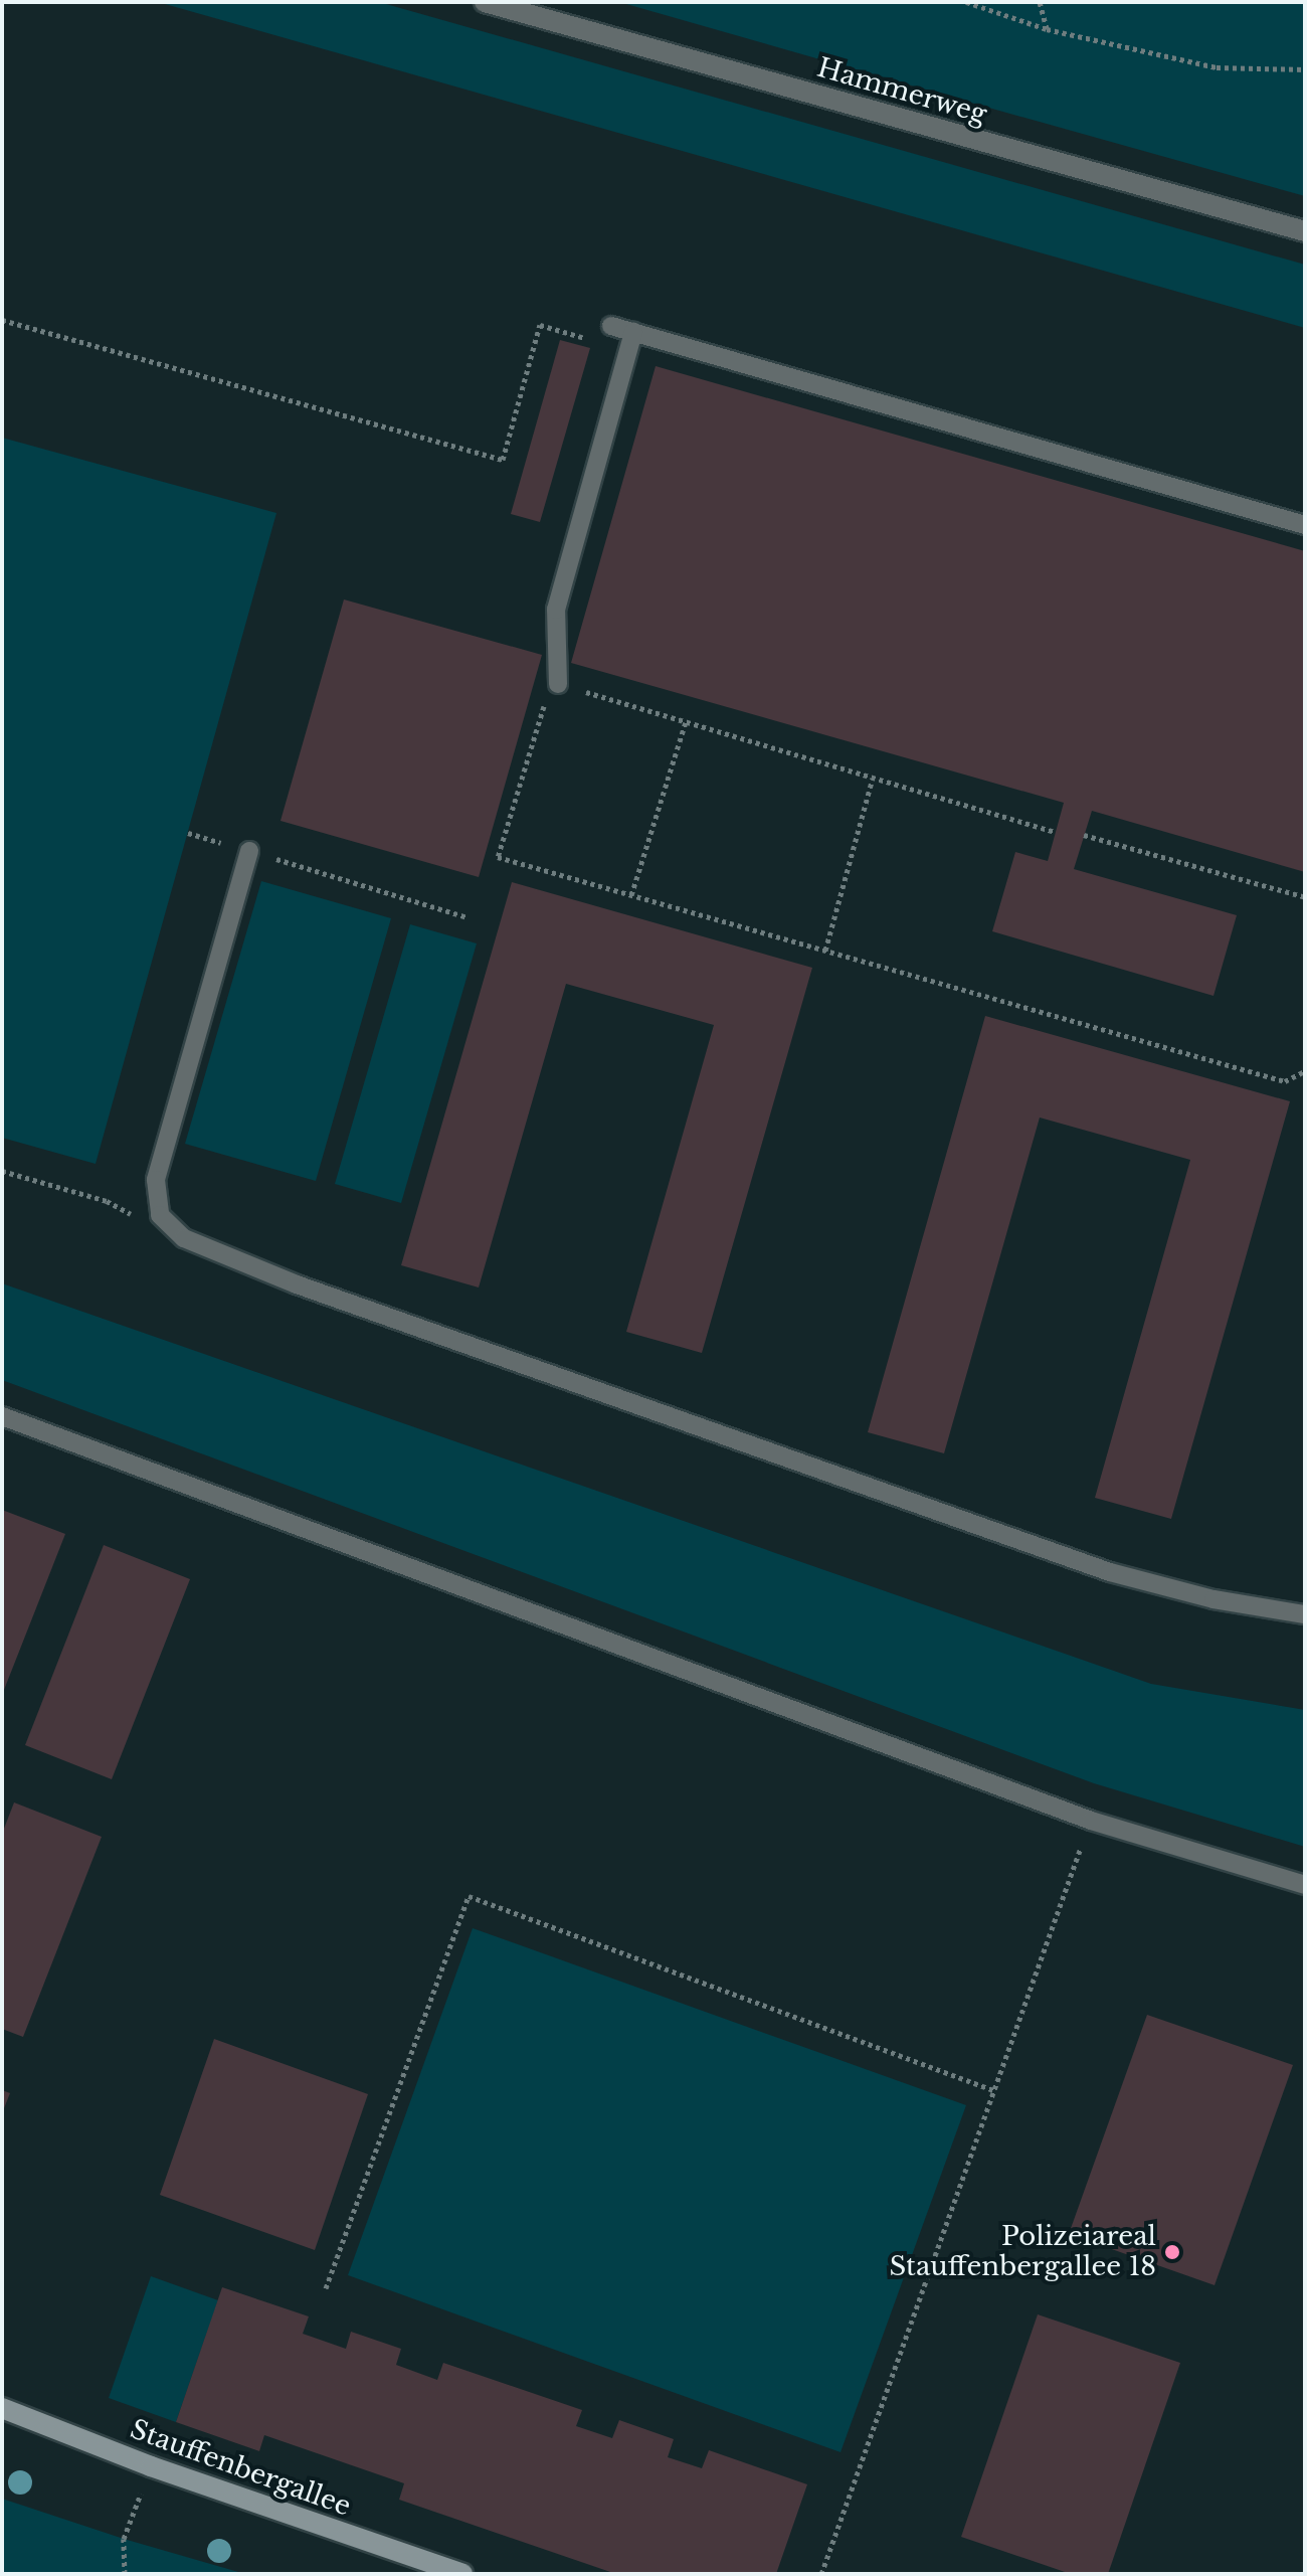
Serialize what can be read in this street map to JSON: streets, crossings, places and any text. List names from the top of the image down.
{
  "streets": {
    "main road": ["Stauffenbergallee"],
    "street": ["Hammerweg"]
  },
  "places": ["Polizeiareal Stauffenbergallee 18"]
}
